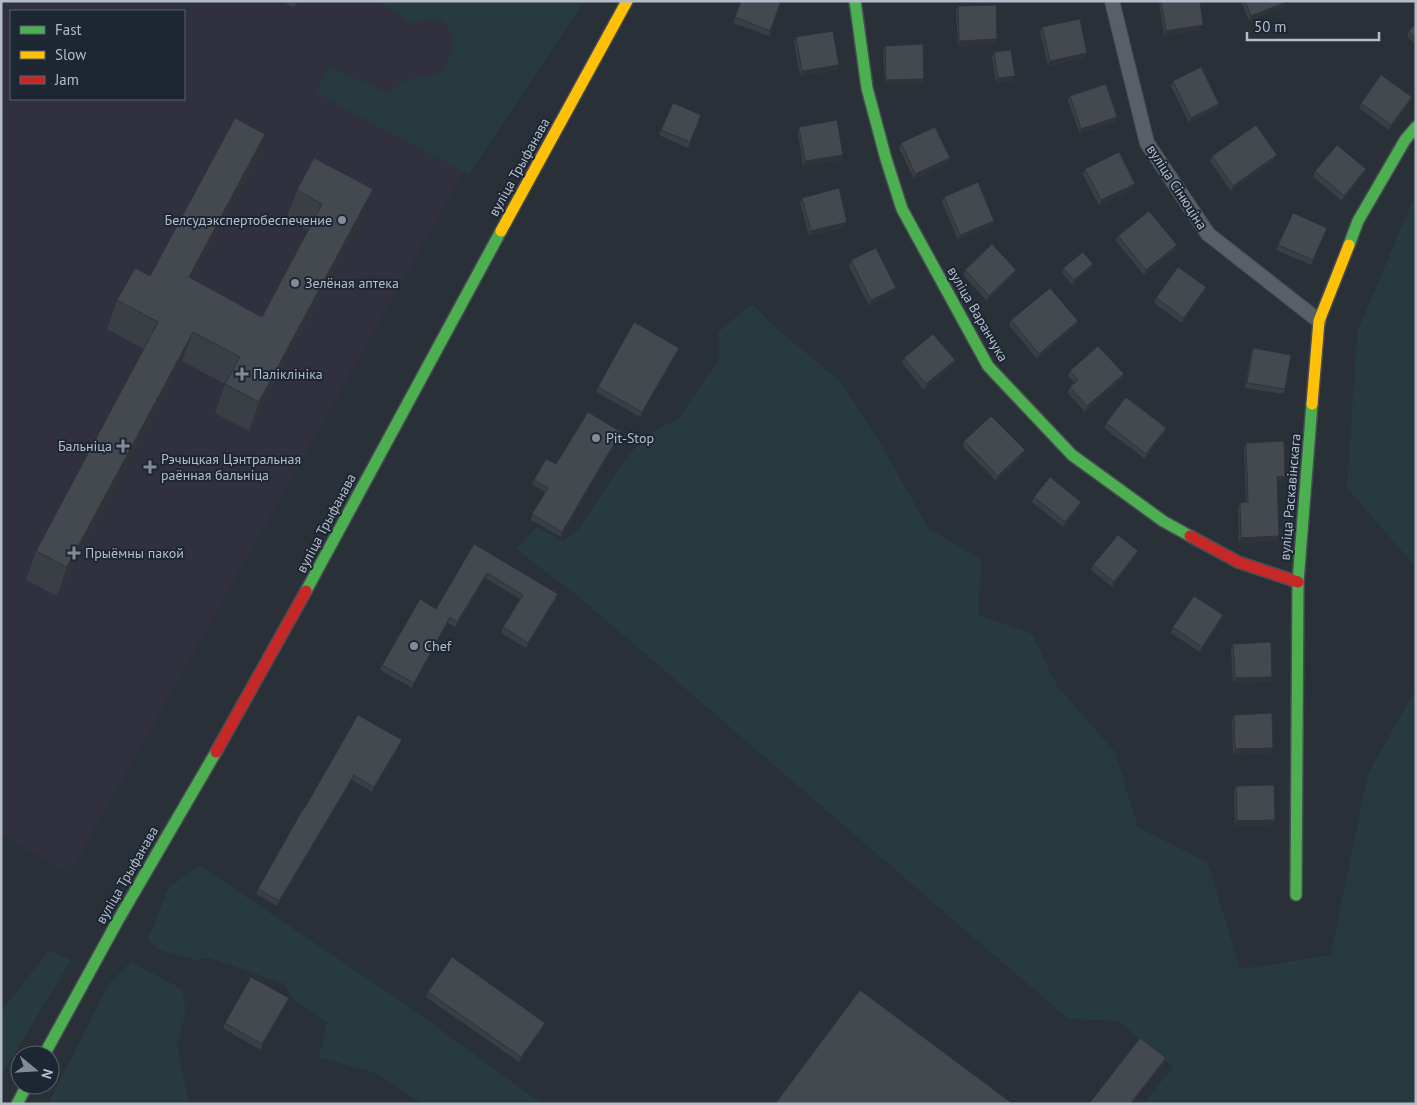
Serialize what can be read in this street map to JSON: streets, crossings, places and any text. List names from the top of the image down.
{
  "streets": {
    "street": [
      "вуліца Трыфанава",
      "вуліца Сінюціна",
      "вуліца Варанчука",
      "вуліца Раскавінскага"
    ]
  },
  "crossings": [
    ["вуліца Сінюціна", "вуліца Раскавінскага"],
    ["вуліца Варанчука", "вуліца Раскавінскага"]
  ],
  "places": {
    "other": [
      "Белсудэкспертобеспечение",
      "Зелёная аптека",
      "Pit-Stop",
      "Chef"
    ],
    "health": [
      "Паліклініка",
      "Бальніца",
      "Рэчыцкая Цэнтральная раённая бальніца",
      "Прыёмны пакой"
    ]
  },
  "legend": ["Fast", "Slow", "Jam"],
  "scale_bar": "50 m",
  "north": "right"
}
